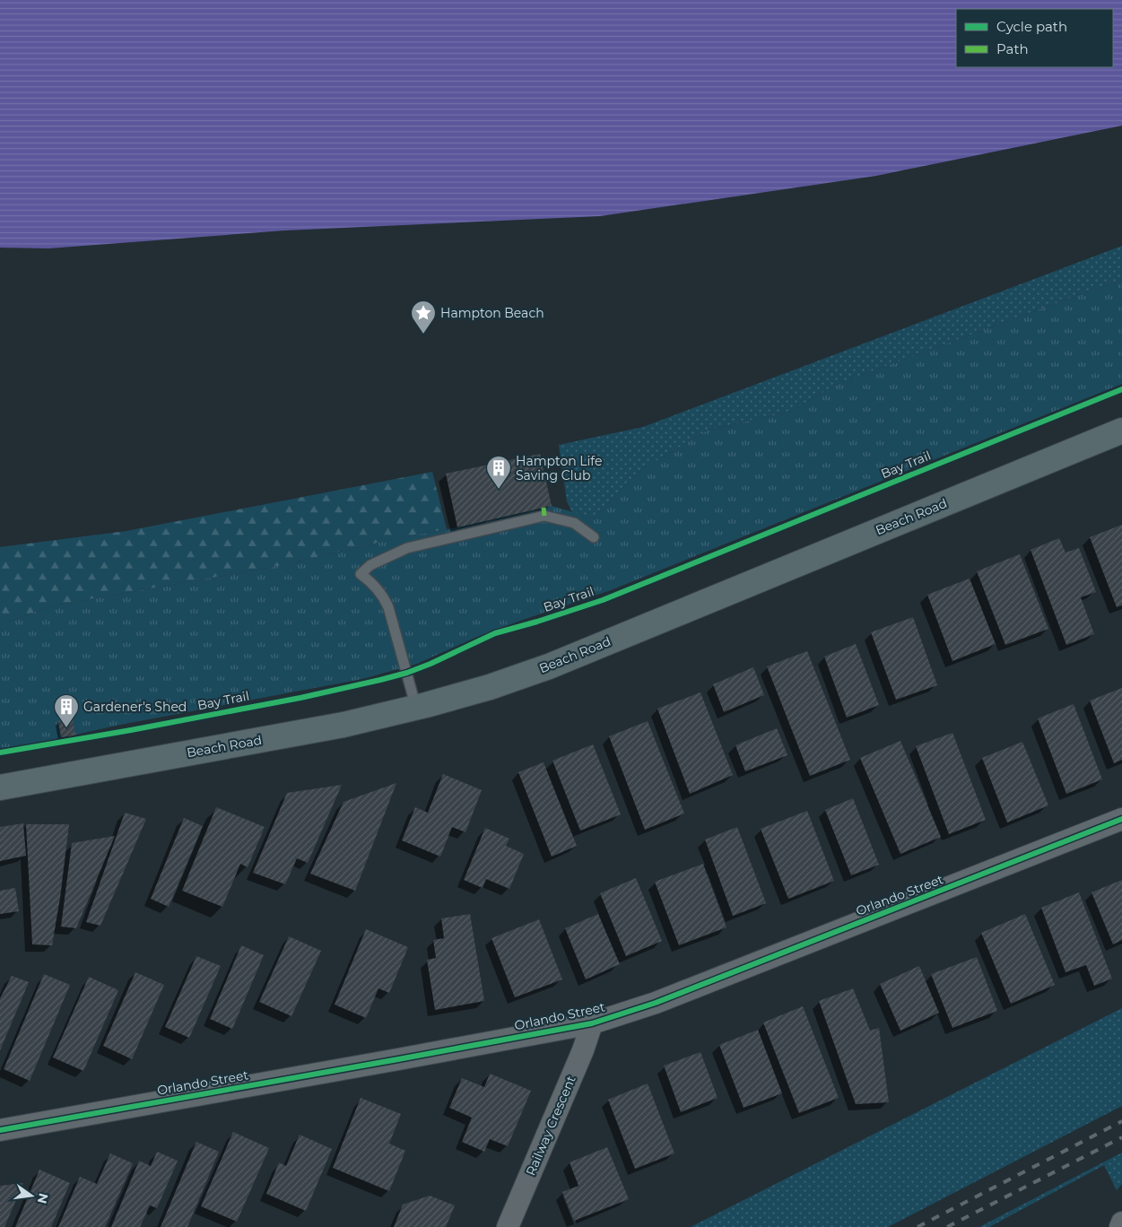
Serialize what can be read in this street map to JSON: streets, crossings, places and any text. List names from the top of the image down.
{
  "streets": {
    "main road": ["Beach Road"],
    "street": ["Orlando Street", "Railway Crescent"],
    "cycle path": ["Bay Trail"]
  },
  "crossings": [
    ["Orlando Street", "Railway Crescent"]
  ],
  "places": {
    "place": ["Hampton Beach"],
    "building": ["Hampton Life Saving Club", "Gardener's Shed"]
  },
  "legend": ["Cycle path", "Path"],
  "north": "right"
}
